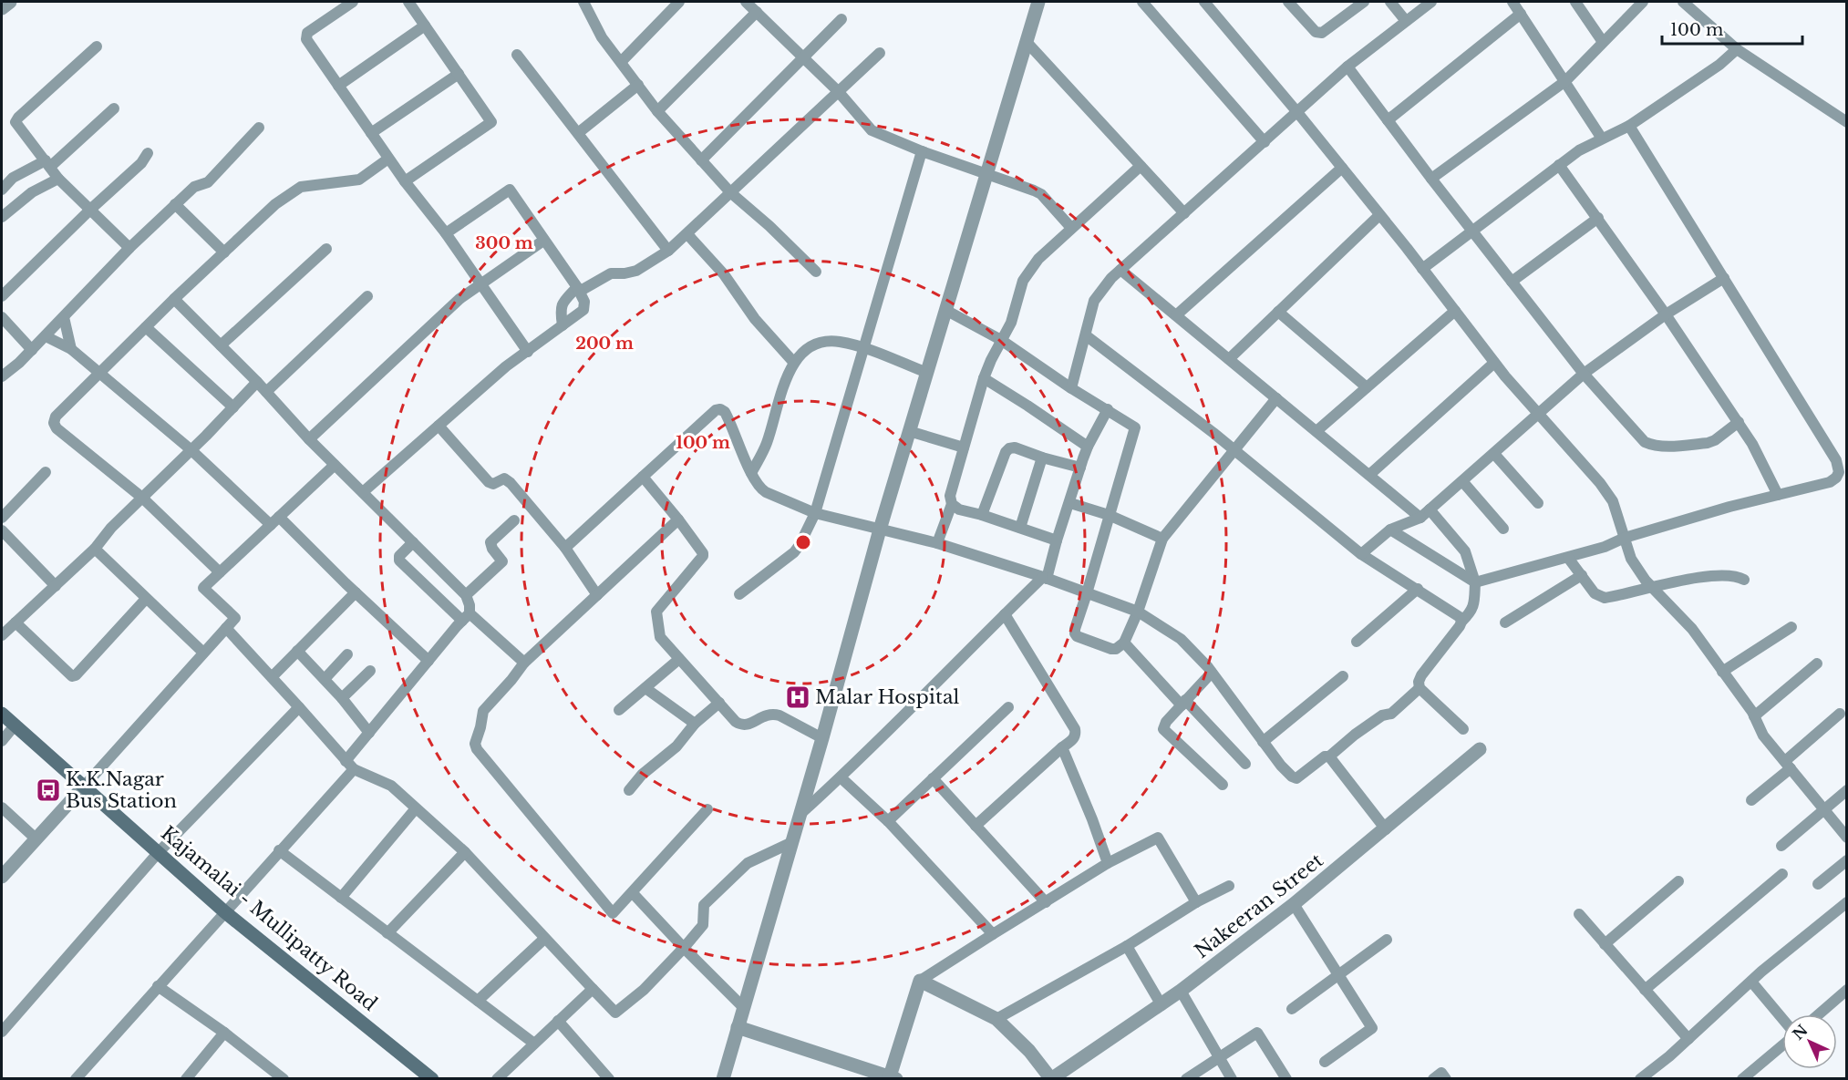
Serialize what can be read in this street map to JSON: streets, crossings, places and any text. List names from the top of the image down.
{
  "streets": {
    "main road": ["Kajamalai - Mullipatty Road"],
    "street": ["Nakeeran Street"]
  },
  "places": {
    "hospital": ["Malar Hospital"],
    "bus stop": ["K.K.Nagar Bus Station"]
  },
  "scale_bar": "100 m",
  "north": "top left",
  "rings": ["300 m", "200 m", "100 m"]
}
